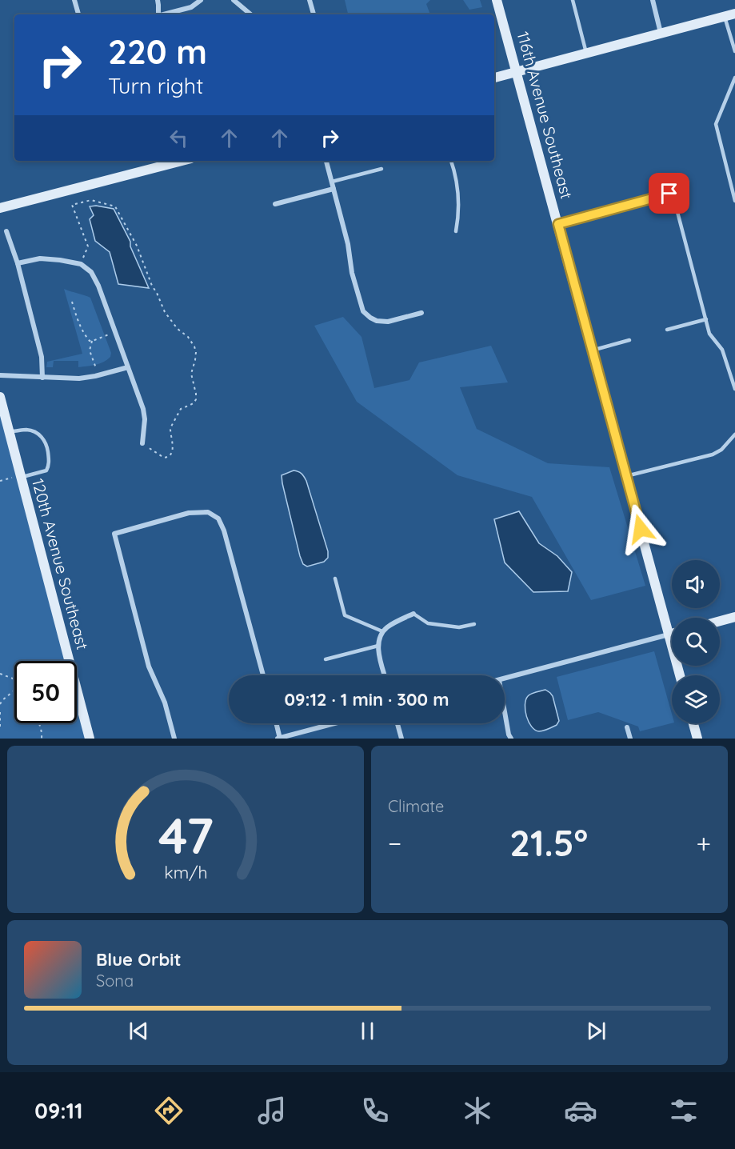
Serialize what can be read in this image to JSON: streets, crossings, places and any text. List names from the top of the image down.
{
  "streets": {
    "street": ["116th Avenue Southeast", "120th Avenue Southeast"]
  },
  "page": {
    "turn": ["220 m", "Turn right"],
    "limit": "50",
    "trip": "09:12 · 1 min · 300 m",
    "tile": "Climate",
    "heat": ["−", "21.5°", "+"],
    "song": ["Blue Orbit", "Sona"],
    "tabs": "09:11",
    "gauge": ["47", "km/h"]
  }
}
